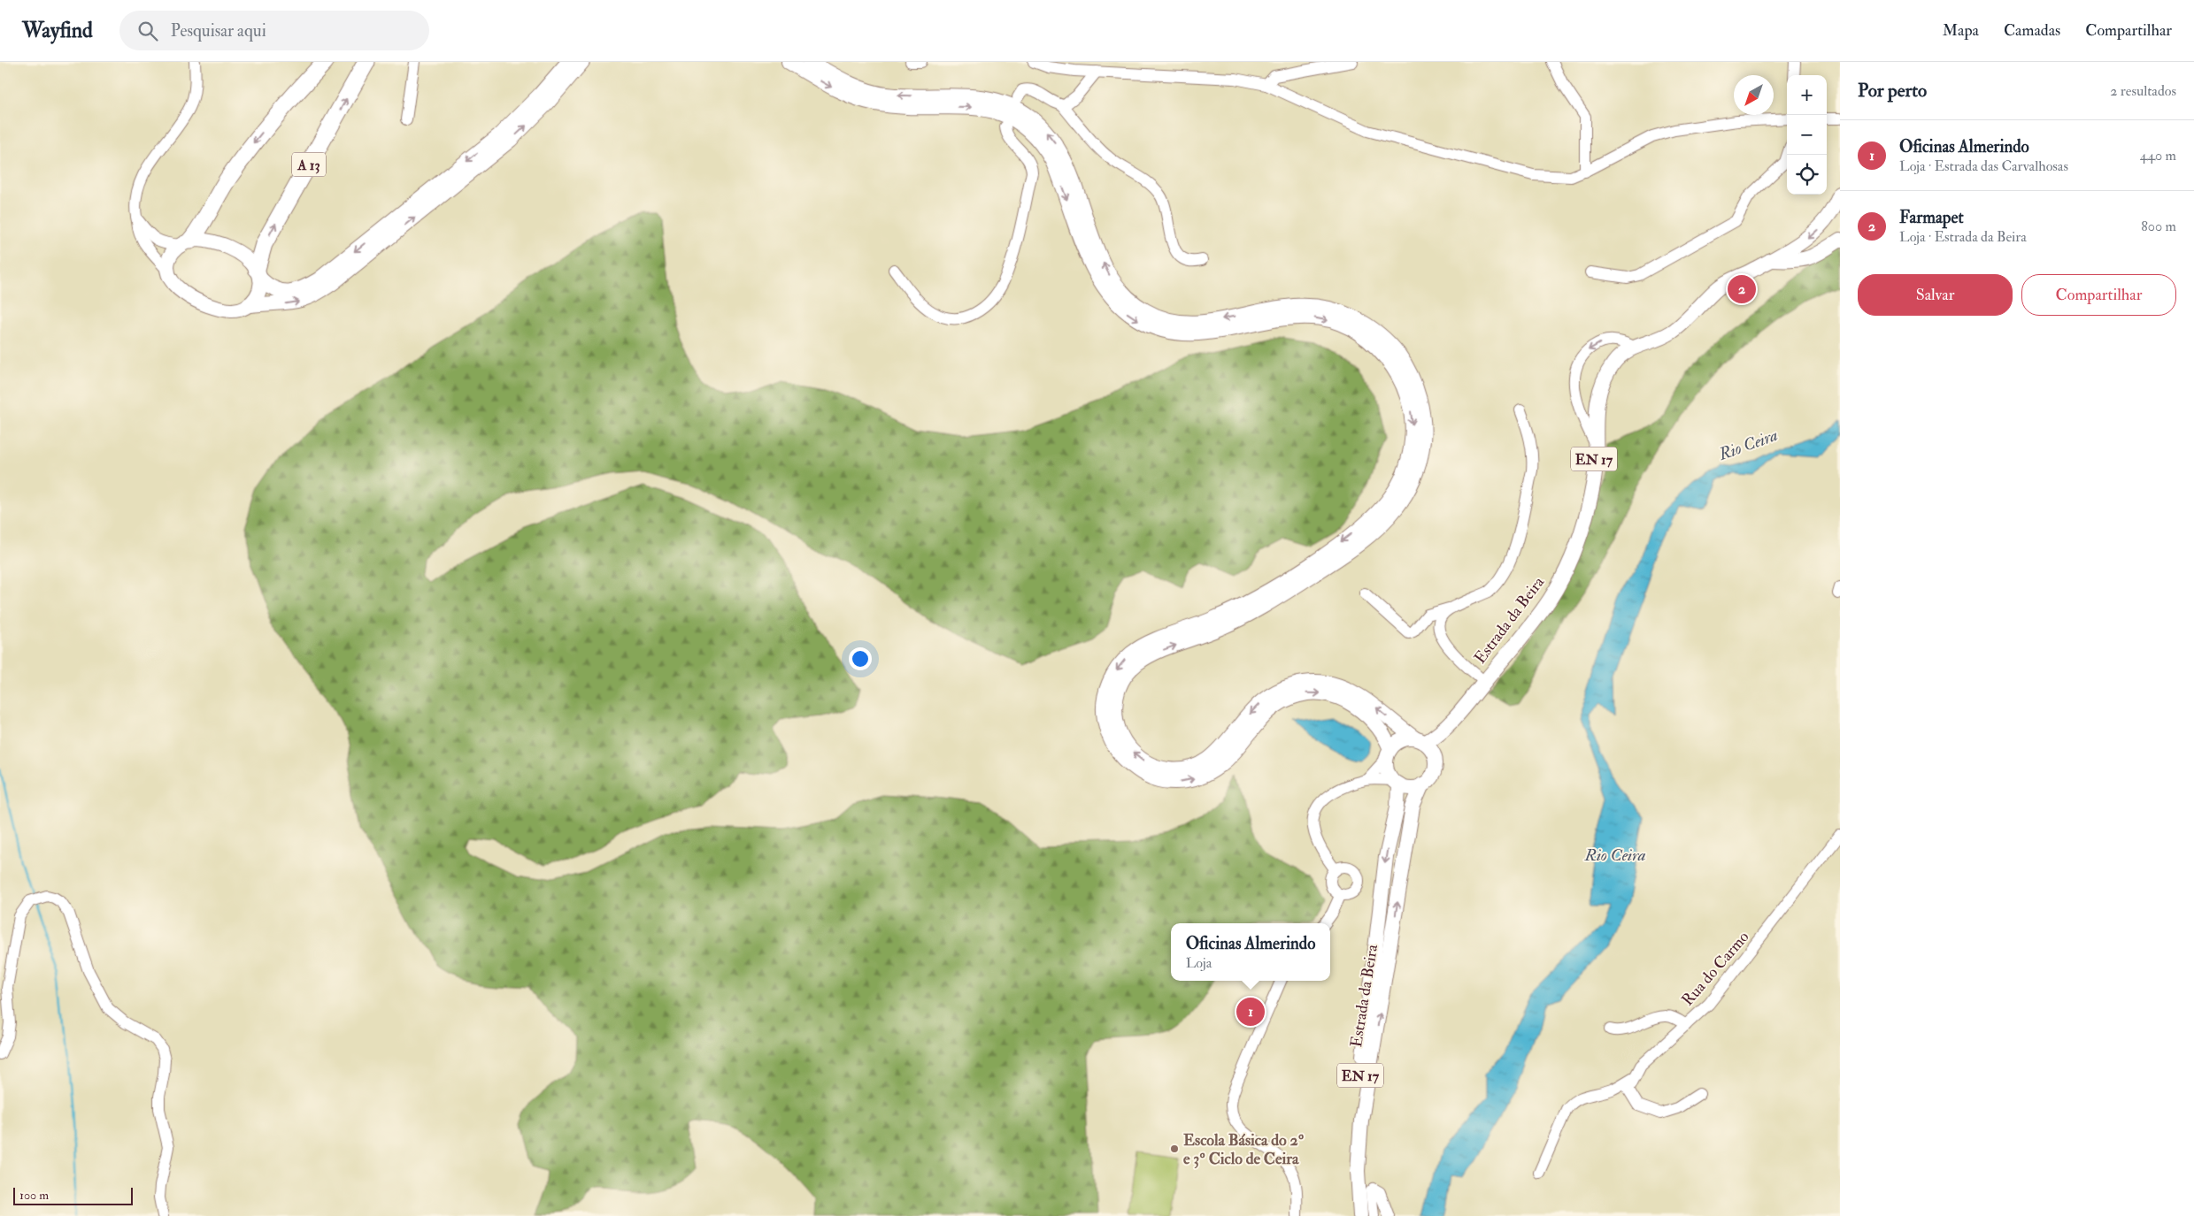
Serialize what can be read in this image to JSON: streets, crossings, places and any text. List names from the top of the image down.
{
  "streets": {
    "highway": ["A 13"],
    "main road": ["EN 17", "Estrada da Beira"],
    "street": ["Rua do Carmo"]
  },
  "water": ["Rio Ceira"],
  "places": ["Escola Básica do 2º e 3º Ciclo de Ceira"],
  "scale_bar": "100 m",
  "north": "bottom left",
  "page": {
    "header": "Wayfind",
    "search": "Pesquisar aqui",
    "nav": ["Mapa", "Camadas", "Compartilhar"],
    "heading": ["Por perto", "2 resultados"],
    "map_buttons": ["+", "−"],
    "list": [
      {
        "mark": "1",
        "name": "Oficinas Almerindo",
        "note": "Loja · Estrada das Carvalhosas",
        "value": "440 m"
      },
      {
        "mark": "2",
        "name": "Farmapet",
        "note": "Loja · Estrada da Beira",
        "value": "800 m"
      }
    ],
    "buttons": ["Salvar", "Compartilhar"],
    "pins": ["2", "1"],
    "popup": ["Oficinas Almerindo", "Loja"],
    "scale": "100 m"
  }
}
